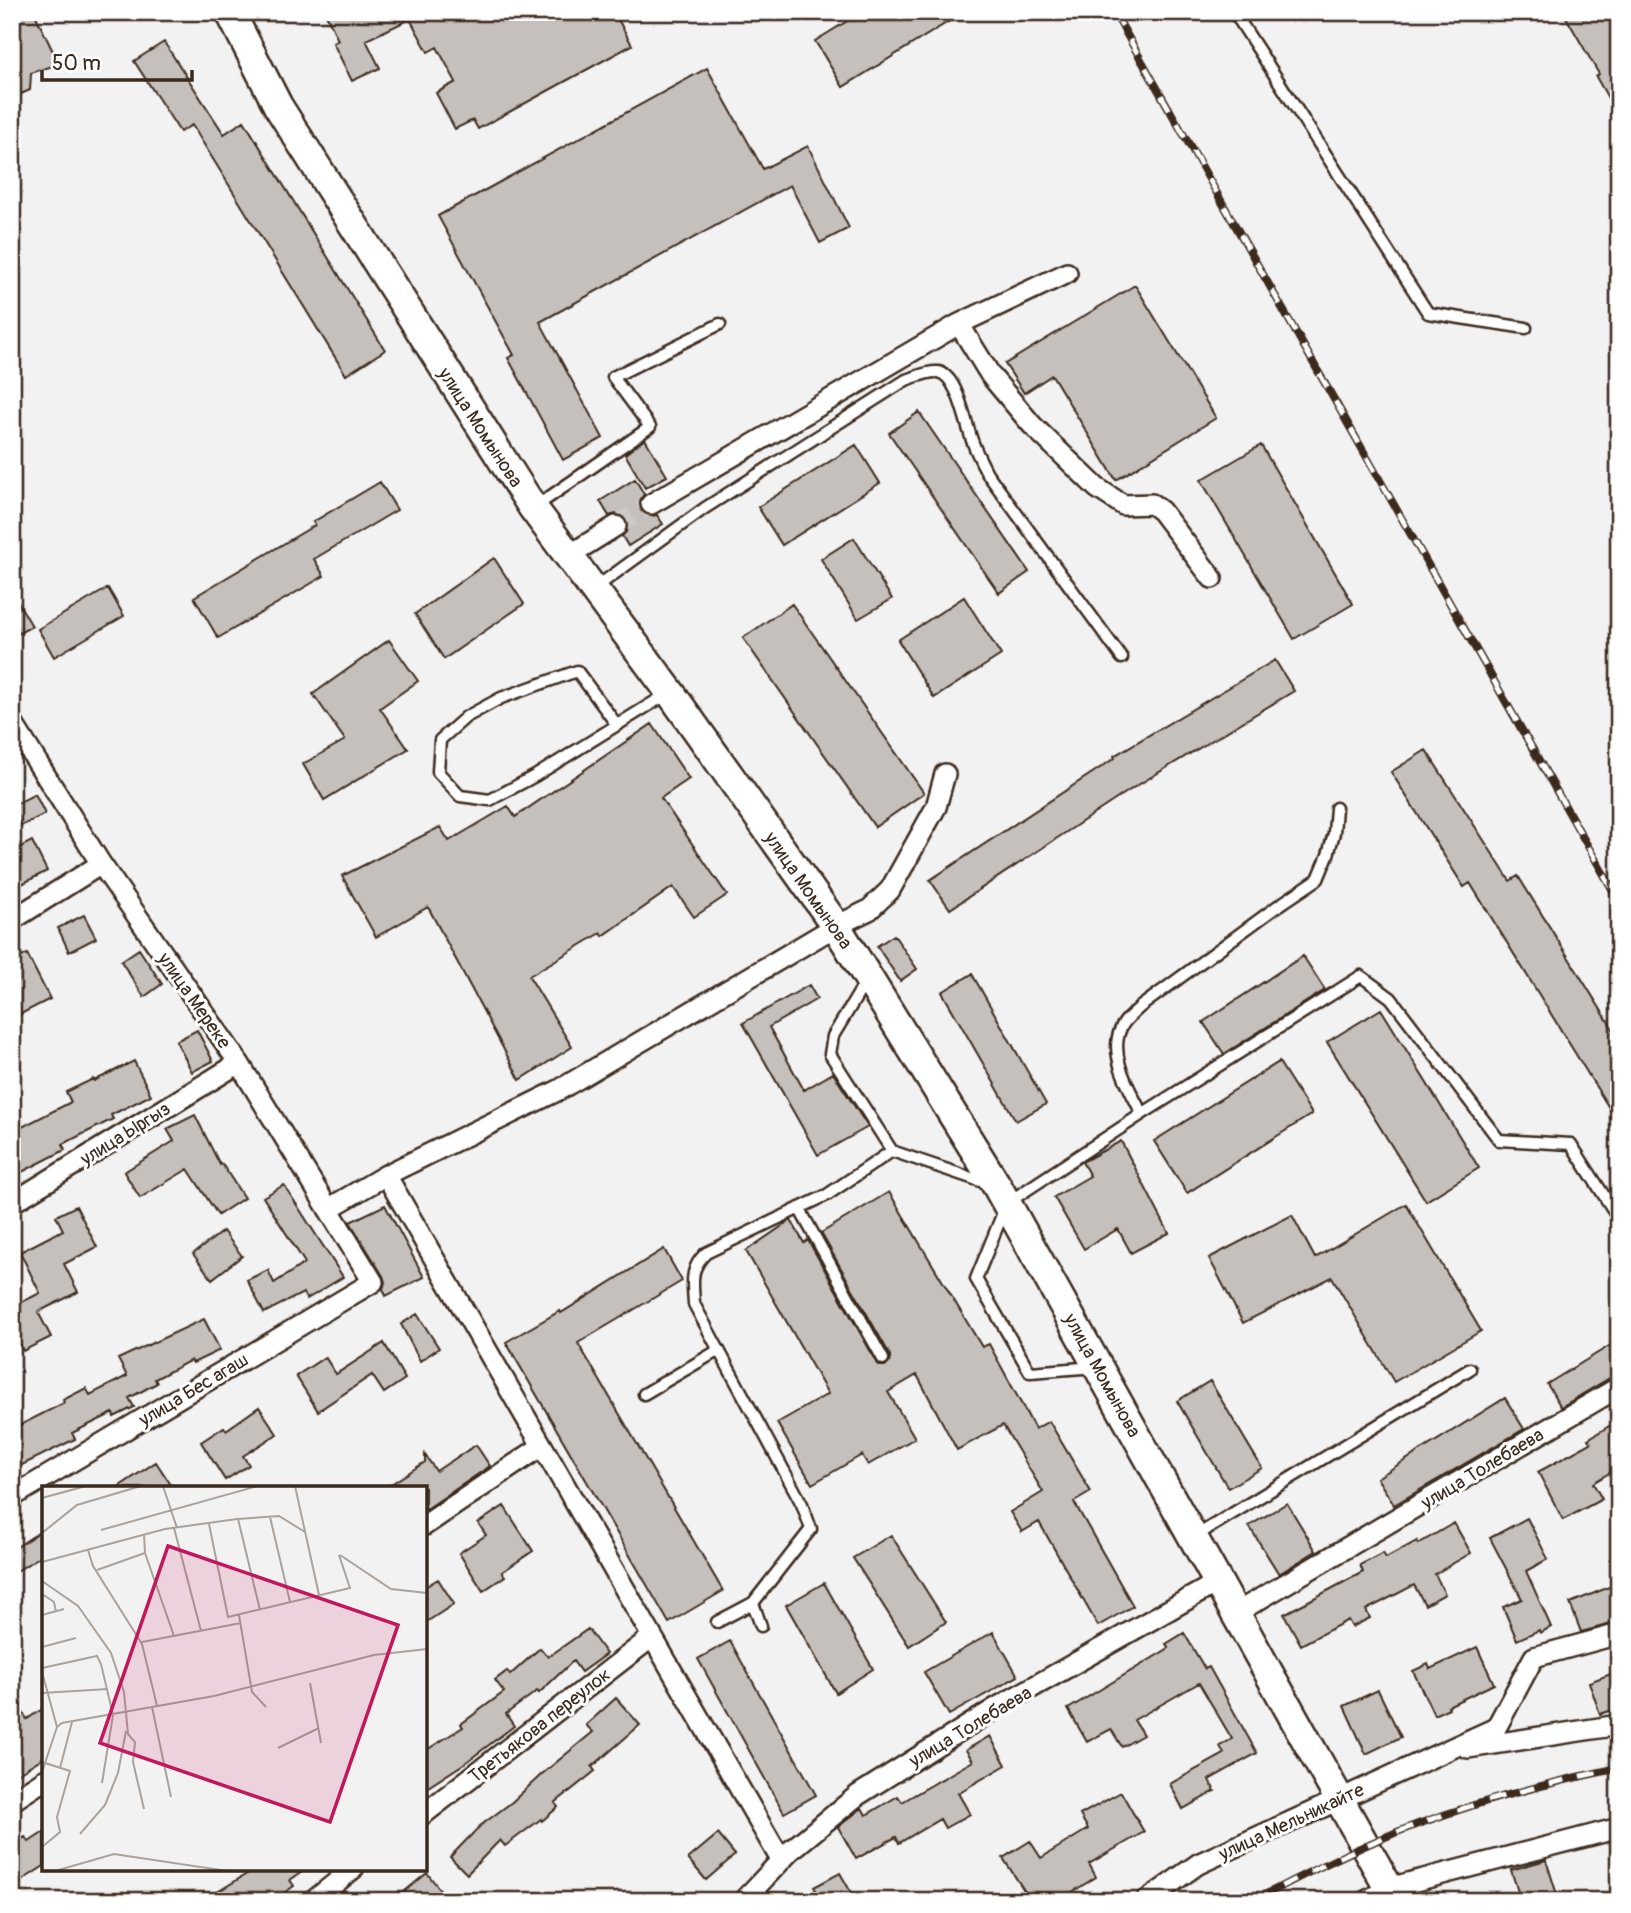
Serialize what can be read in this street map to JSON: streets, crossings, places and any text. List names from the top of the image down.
{
  "streets": {
    "main road": ["улица Момынова"],
    "street": [
      "улица Мереке",
      "улица Ыргыз",
      "улица Бес агаш",
      "улица Толебаева",
      "Третьякова переулок",
      "улица Мельникайте"
    ]
  },
  "crossings": [
    ["улица Момынова", "улица Толебаева"],
    ["улица Момынова", "улица Мельникайте"],
    ["улица Мереке", "улица Ыргыз"],
    ["улица Мереке", "улица Бес агаш"]
  ],
  "scale_bar": "50 m"
}
